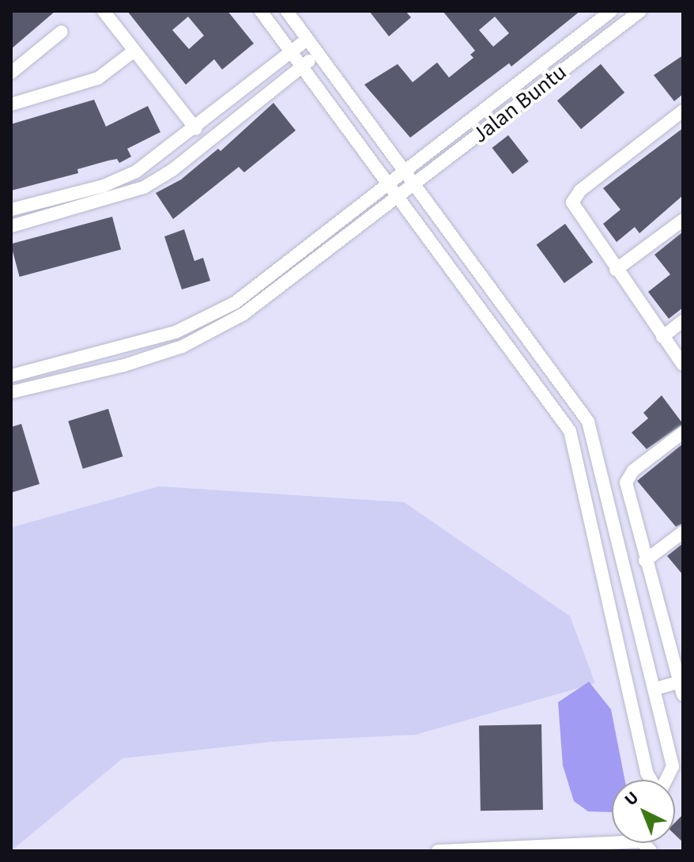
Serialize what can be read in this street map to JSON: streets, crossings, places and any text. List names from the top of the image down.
{
  "streets": {
    "street": ["Jalan Buntu"]
  },
  "north": "top left"
}
